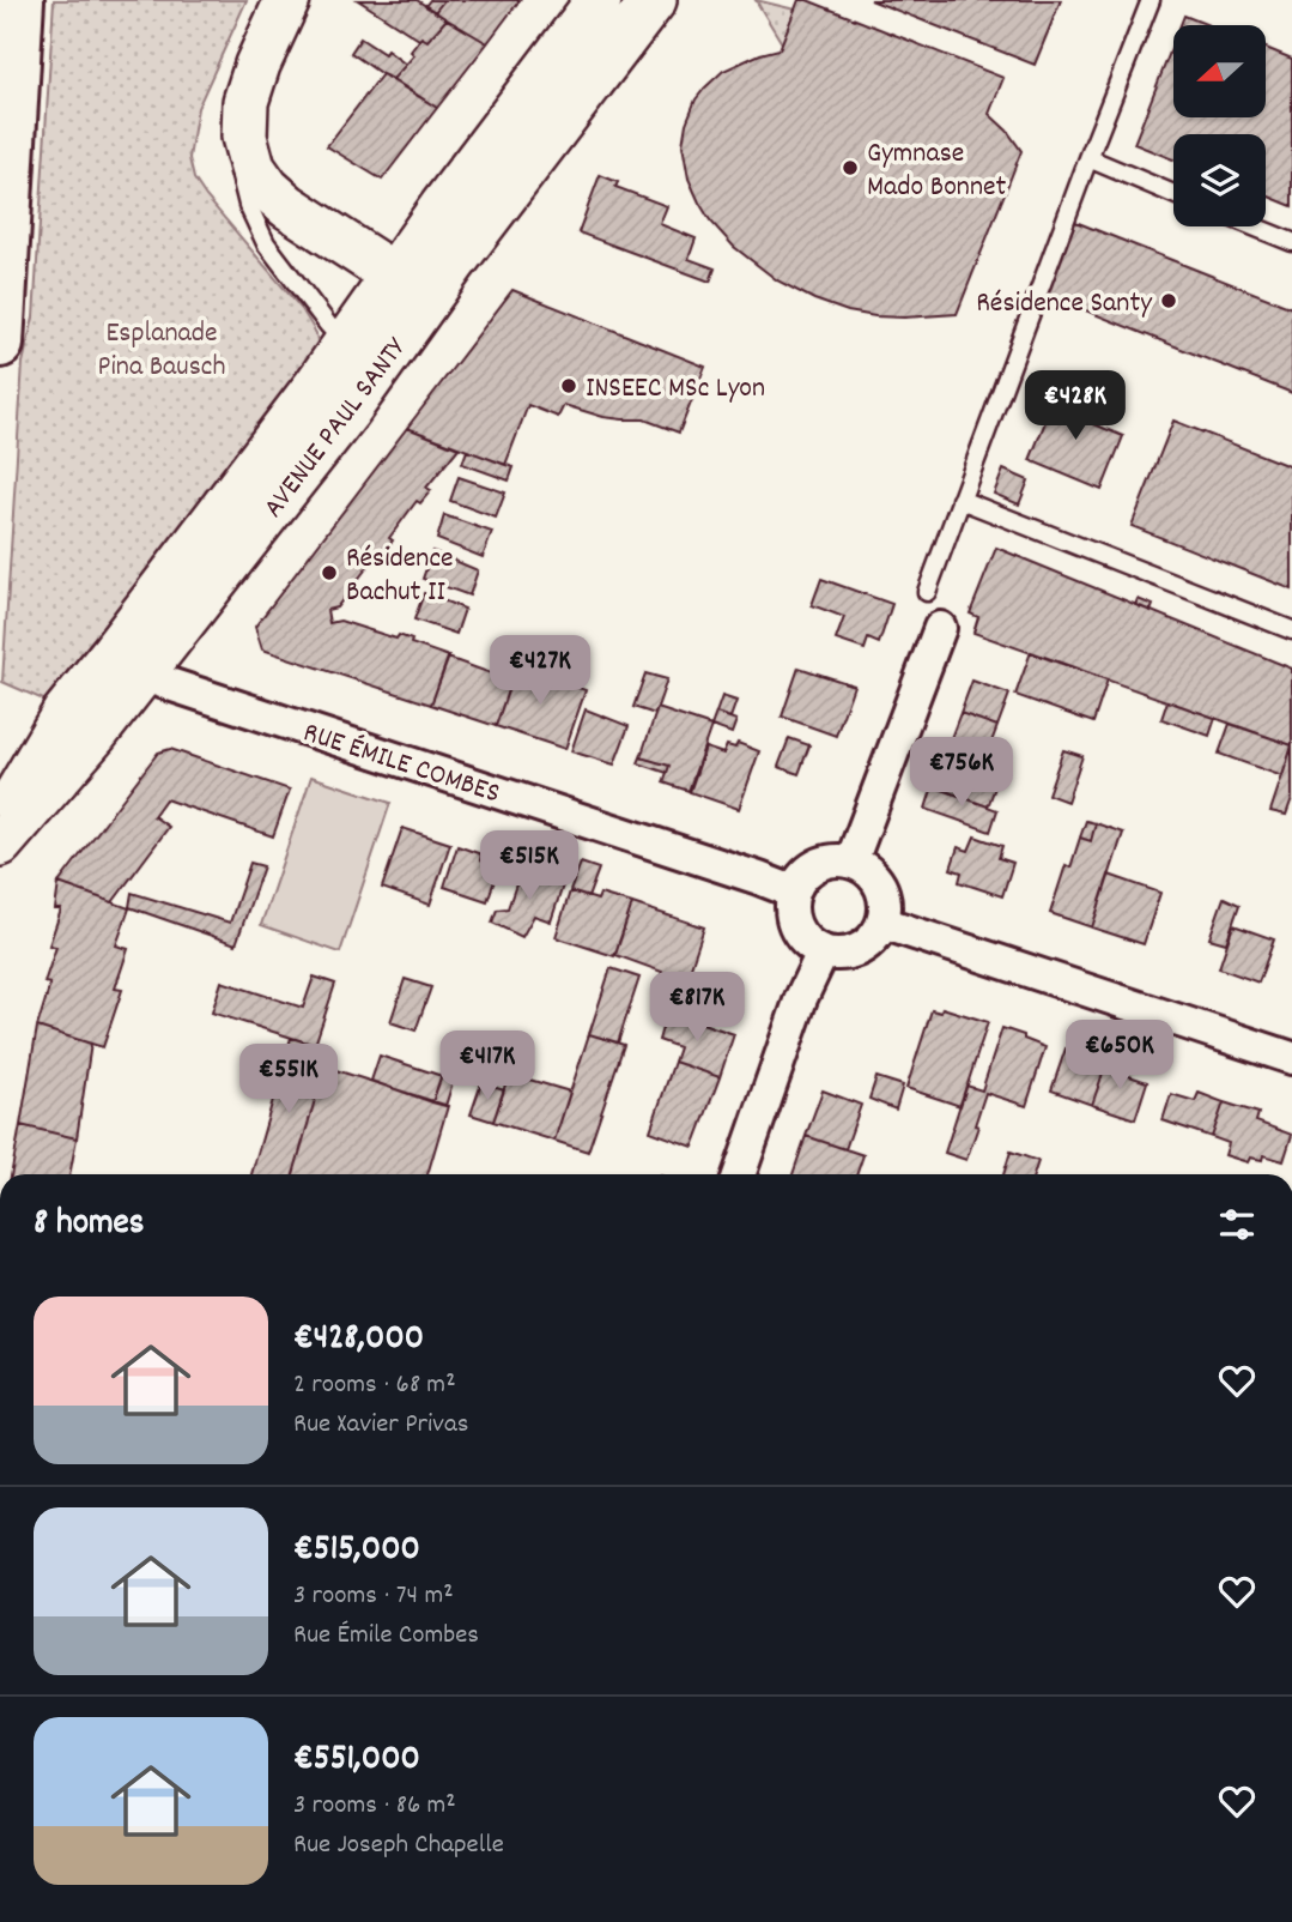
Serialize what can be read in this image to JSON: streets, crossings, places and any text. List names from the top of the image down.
{
  "streets": {
    "main road": ["AVENUE PAUL SANTY"],
    "street": ["RUE ÉMILE COMBES"]
  },
  "crossings": [
    ["AVENUE PAUL SANTY", "RUE ÉMILE COMBES"]
  ],
  "parks": ["Esplanade Pina Bausch"],
  "places": [
    "Gymnase Mado Bonnet",
    "Résidence Santy",
    "INSEEC MSc Lyon",
    "Résidence Bachut II"
  ],
  "north": "left",
  "page": {
    "price": [
      "€428K",
      "€427K",
      "€756K",
      "€515K",
      "€817K",
      "€650K",
      "€417K",
      "€551K"
    ],
    "heading": "8 homes",
    "list": [
      {
        "name": "€428,000",
        "note": "2 rooms · 68 m² · Rue Xavier Privas"
      },
      {
        "name": "€515,000",
        "note": "3 rooms · 74 m² · Rue Émile Combes"
      },
      {
        "name": "€551,000",
        "note": "3 rooms · 86 m² · Rue Joseph Chapelle"
      }
    ]
  }
}
